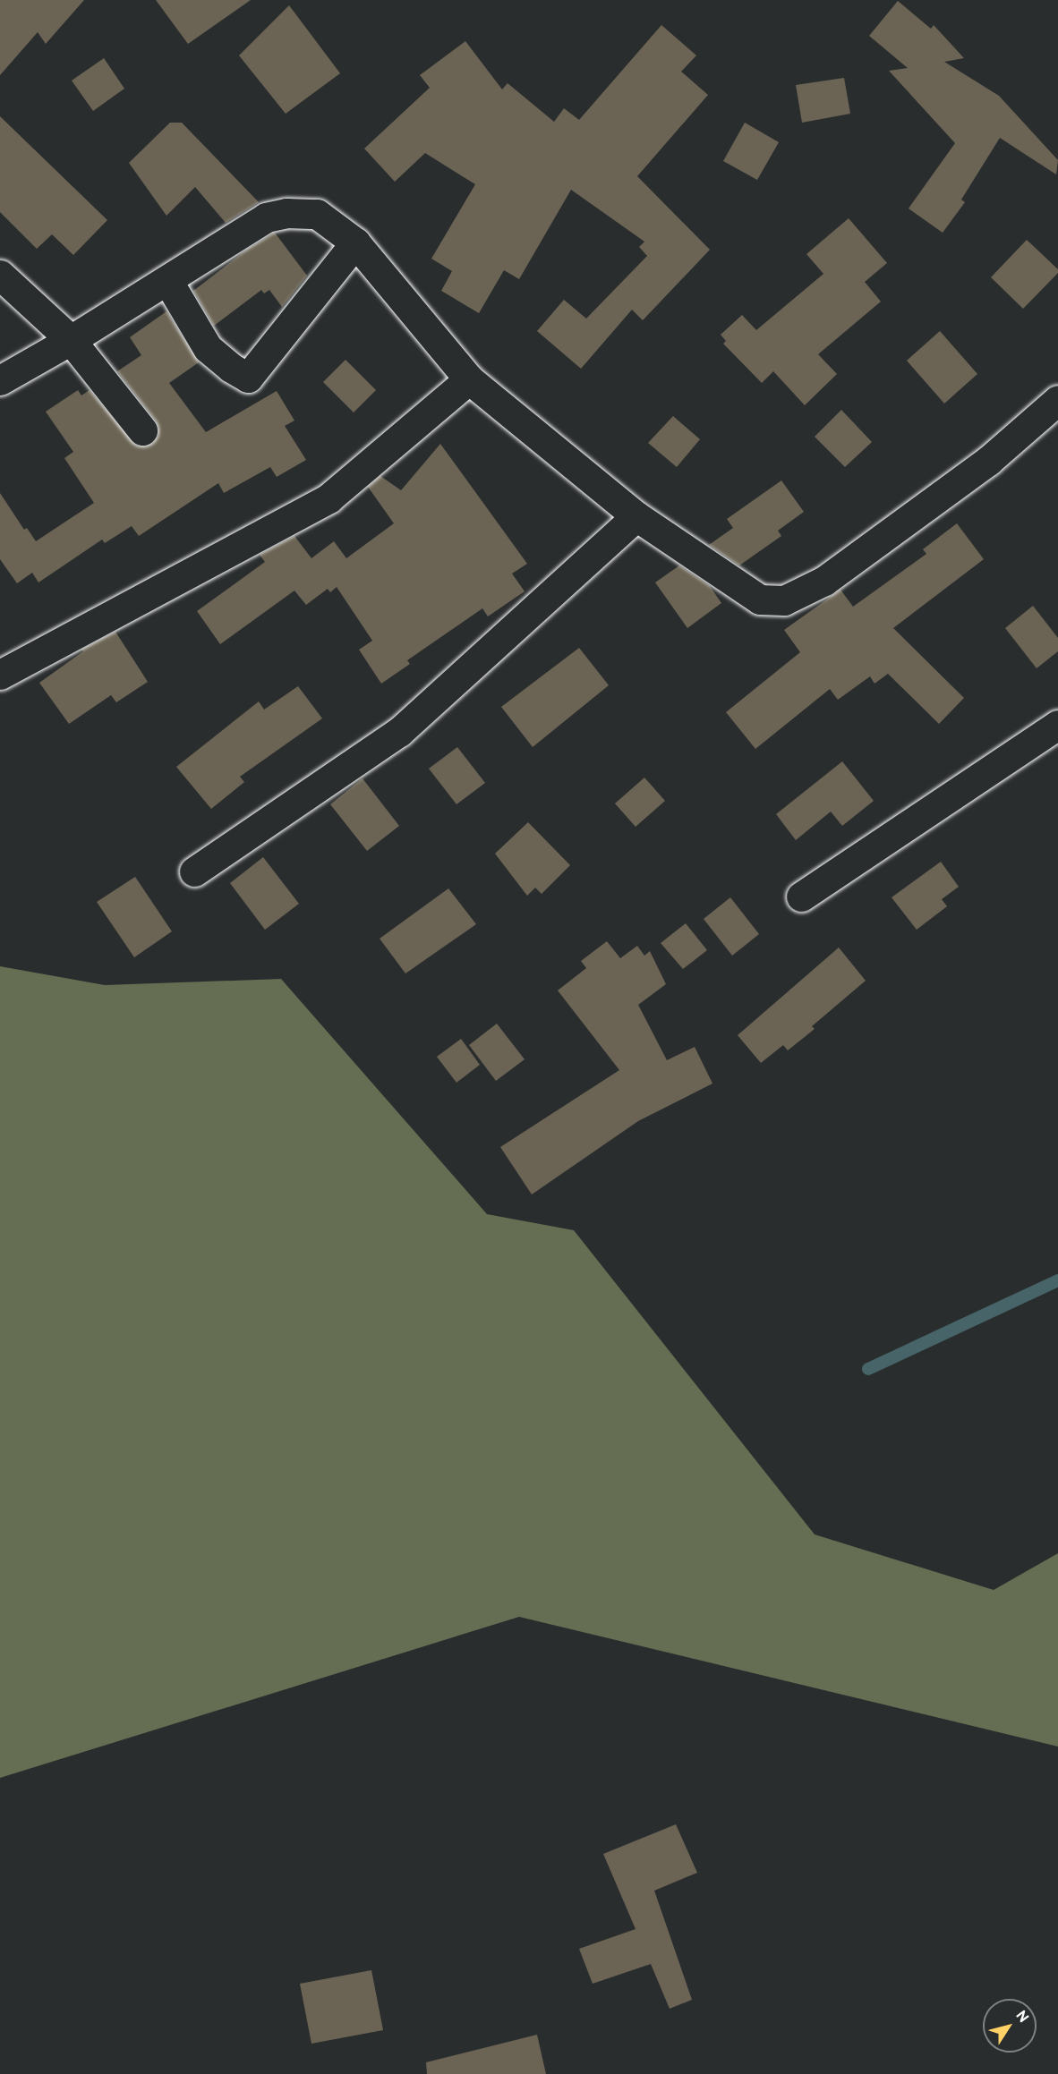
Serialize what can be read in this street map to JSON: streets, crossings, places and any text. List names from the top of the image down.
{
  "north": "top right"
}
